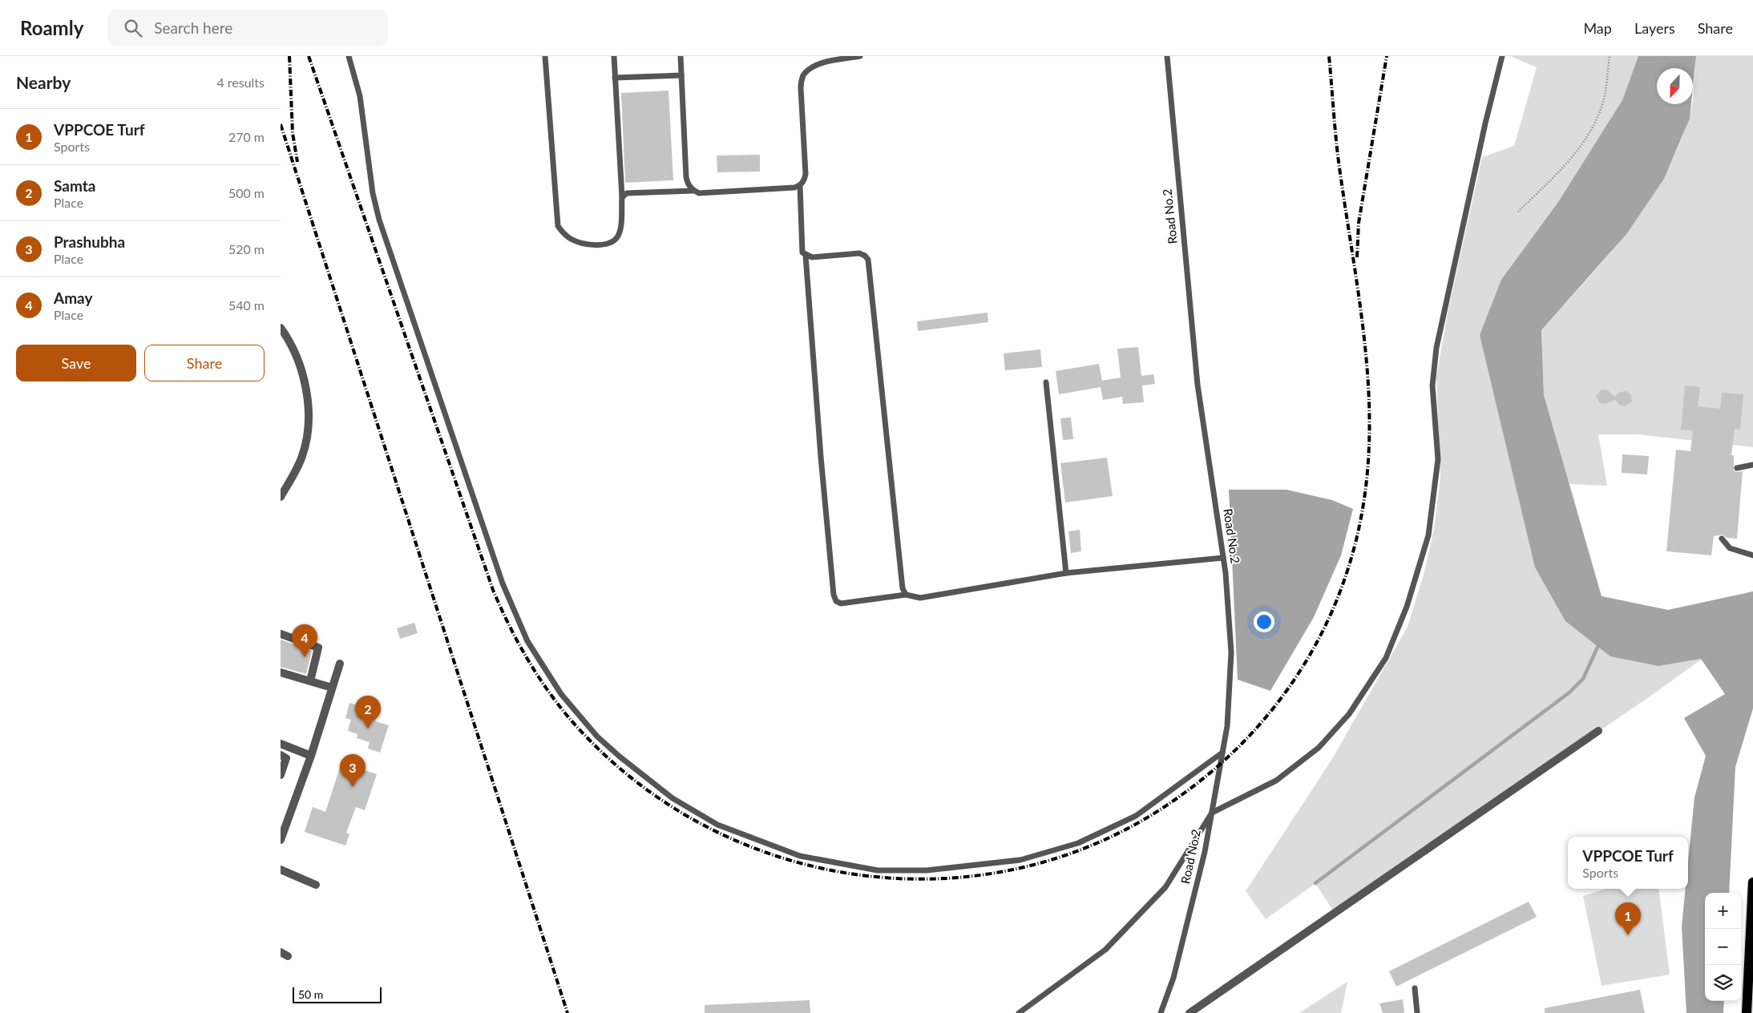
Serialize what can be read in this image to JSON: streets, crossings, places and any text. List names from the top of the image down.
{
  "streets": {
    "lane": ["Road No.2"]
  },
  "scale_bar": "50 m",
  "north": "bottom",
  "page": {
    "header": "Roamly",
    "search": "Search here",
    "nav": ["Map", "Layers", "Share"],
    "heading": ["Nearby", "4 results"],
    "list": [
      {
        "mark": "1",
        "name": "VPPCOE Turf",
        "note": "Sports",
        "value": "270 m"
      },
      {
        "mark": "2",
        "name": "Samta",
        "note": "Place",
        "value": "500 m"
      },
      {
        "mark": "3",
        "name": "Prashubha",
        "note": "Place",
        "value": "520 m"
      },
      {
        "mark": "4",
        "name": "Amay",
        "note": "Place",
        "value": "540 m"
      }
    ],
    "buttons": ["Save", "Share"],
    "pins": [
      "4",
      "2",
      "3",
      "1"
    ],
    "popup": ["VPPCOE Turf", "Sports"],
    "map_buttons": ["+", "−"],
    "scale": "50 m"
  }
}
